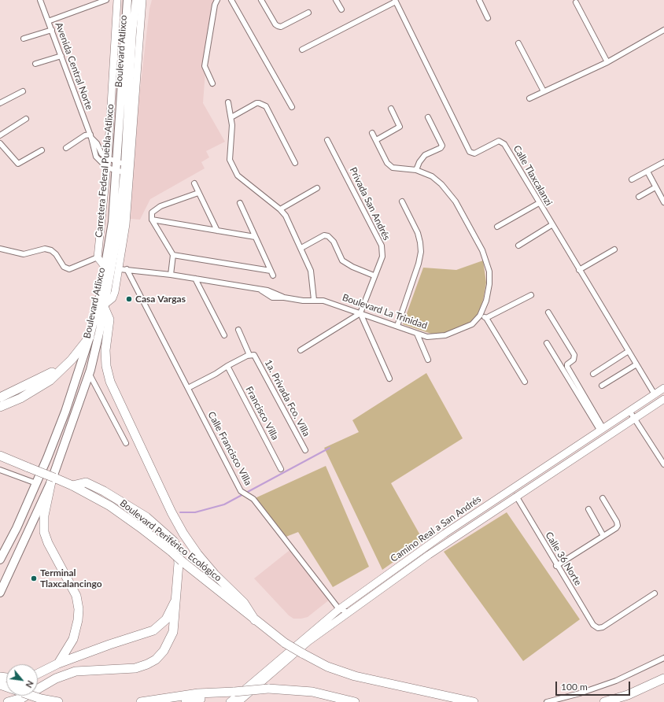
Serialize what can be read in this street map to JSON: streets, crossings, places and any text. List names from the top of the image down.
{
  "streets": {
    "highway": ["Boulevard Periférico Ecológico"],
    "main road": ["Boulevard Atlixco", "Carretera Federal Puebla-Atlixco", "Camino Real a San Andrés"],
    "street": [
      "Avenida Central Norte",
      "Calle Tlaxcalanzi",
      "Privada San Andrés",
      "Boulevard La Trinidad",
      "1a. Privada Fco. Villa",
      "Francisco Villa",
      "Calle Francisco Villa",
      "Calle 36 Norte"
    ]
  },
  "crossings": [
    ["Boulevard Atlixco", "Avenida Central Norte"],
    ["Boulevard Atlixco", "Carretera Federal Puebla-Atlixco"],
    ["Boulevard Atlixco", "Boulevard La Trinidad"],
    ["Boulevard Atlixco", "Calle Francisco Villa"],
    ["Avenida Central Norte", "Carretera Federal Puebla-Atlixco"],
    ["Carretera Federal Puebla-Atlixco", "Boulevard La Trinidad"],
    ["Carretera Federal Puebla-Atlixco", "Calle Francisco Villa"],
    ["Calle Tlaxcalanzi", "Camino Real a San Andrés"],
    ["Privada San Andrés", "Boulevard La Trinidad"],
    ["Boulevard La Trinidad", "Calle Francisco Villa"],
    ["Calle Francisco Villa", "Camino Real a San Andrés"],
    ["Camino Real a San Andrés", "Calle 36 Norte"]
  ],
  "places": ["Casa Vargas", "Terminal Tlaxcalancingo"],
  "scale_bar": "100 m",
  "north": "bottom right"
}
